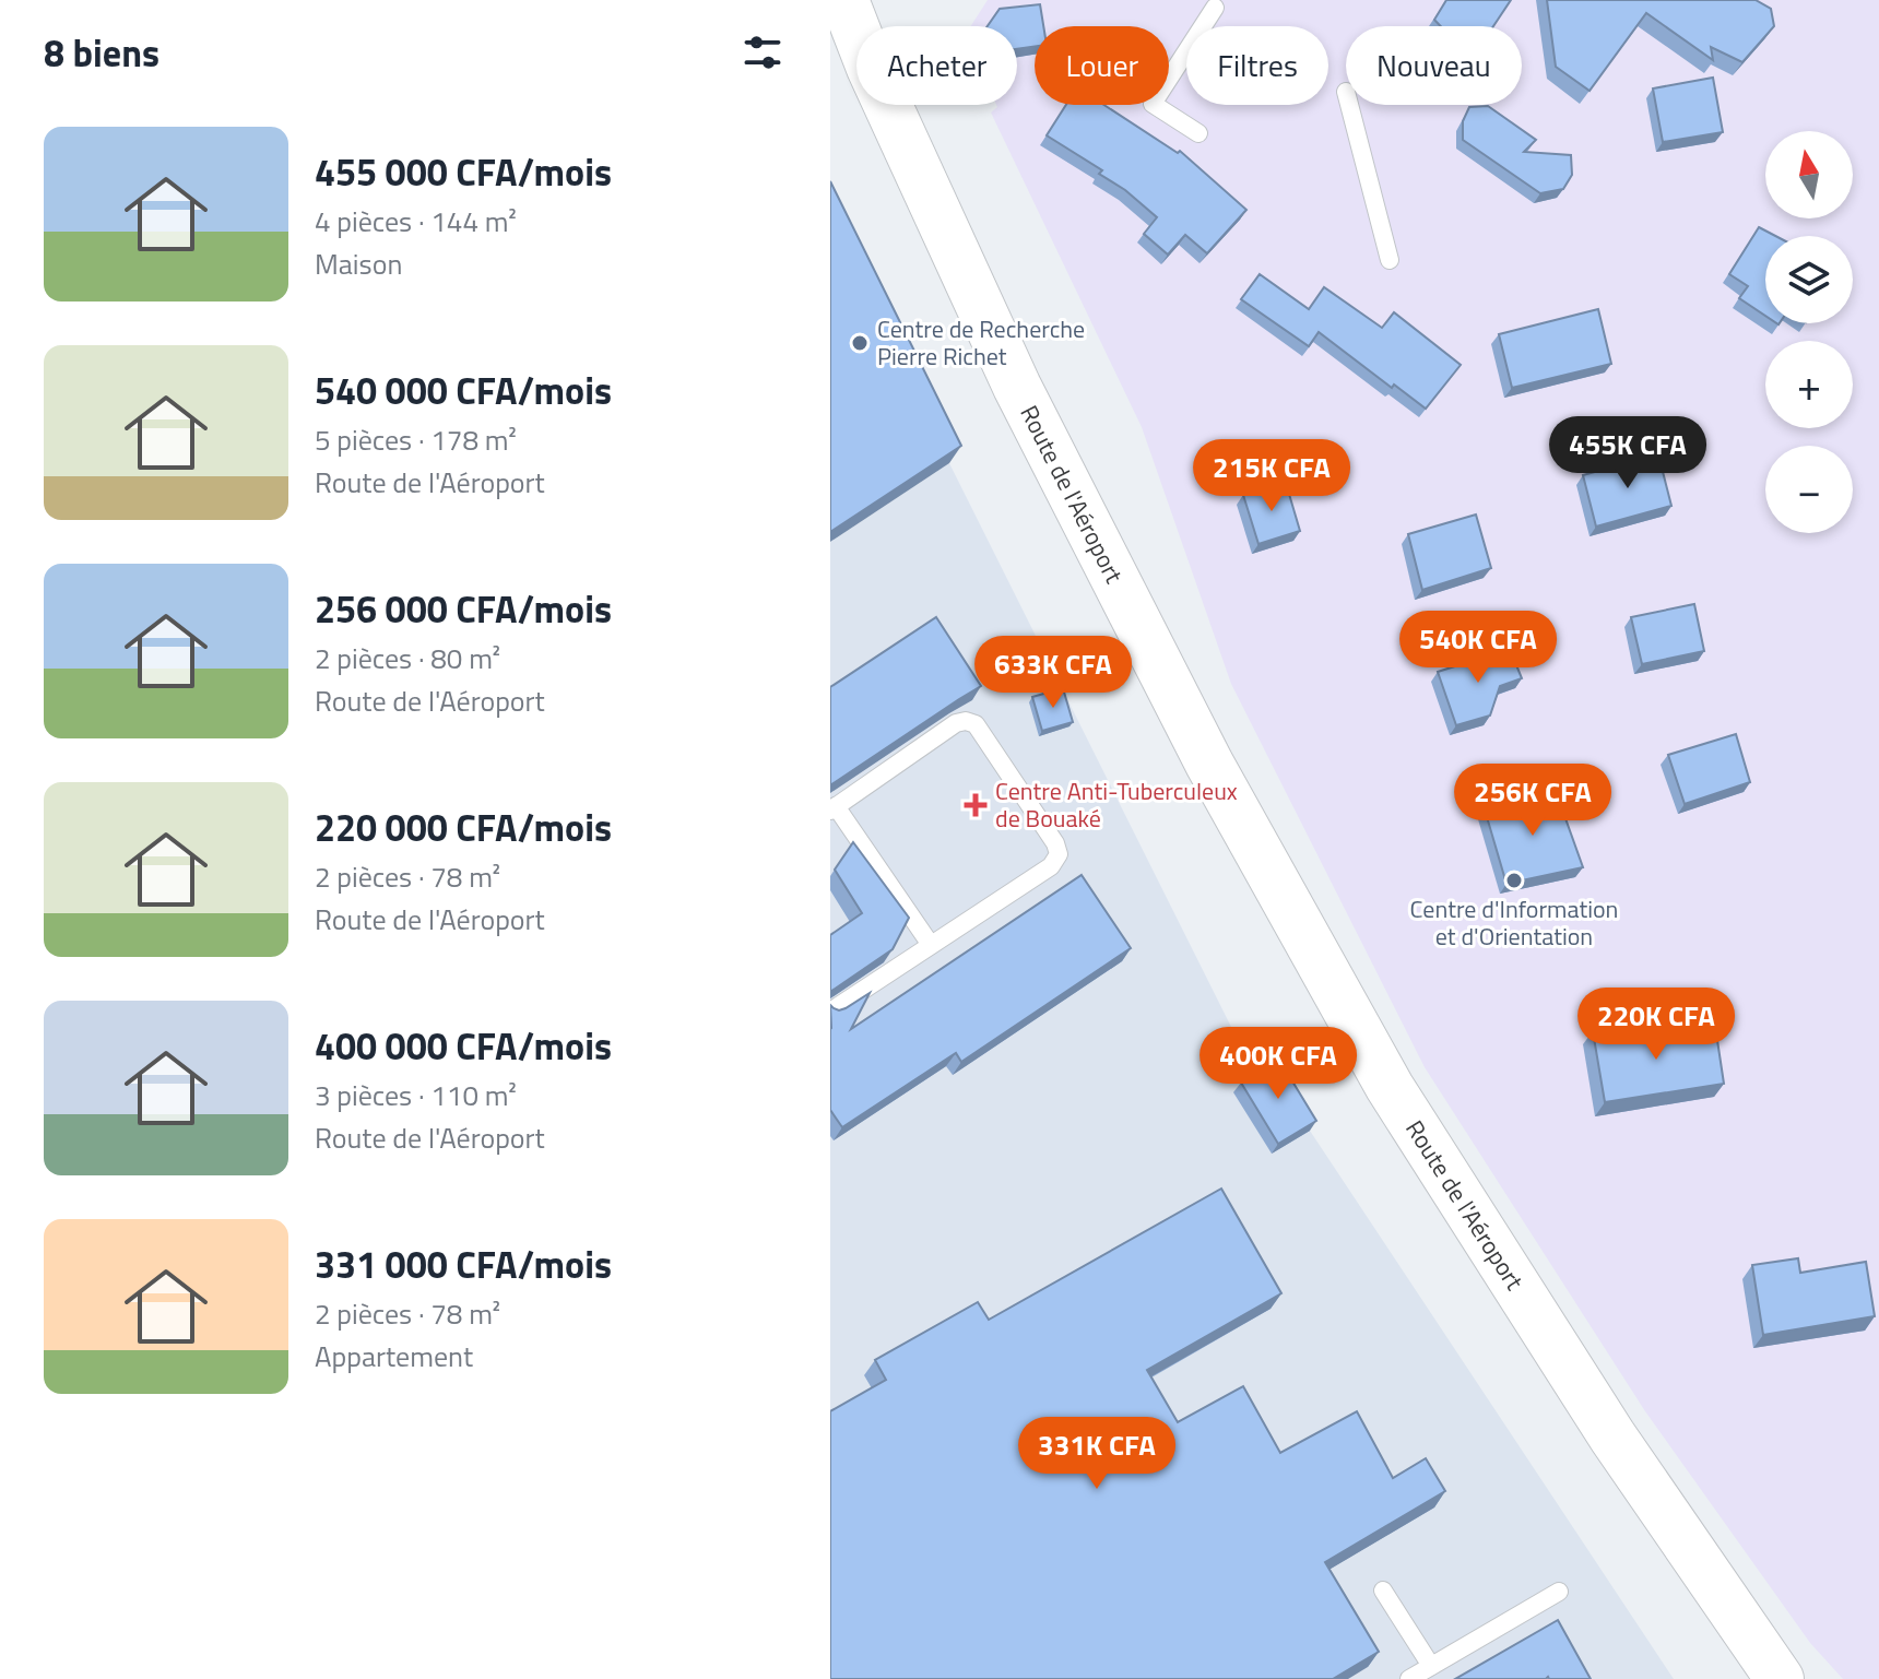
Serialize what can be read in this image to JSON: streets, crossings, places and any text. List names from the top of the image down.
{
  "streets": {
    "main road": ["Route de l'Aéroport"]
  },
  "places": {
    "other": ["Centre de Recherche Pierre Richet", "Centre d'Information et d'Orientation"],
    "health": ["Centre Anti-Tuberculeux de Bouaké"]
  },
  "north": "top",
  "page": {
    "heading": "8 biens",
    "chip": [
      "Acheter",
      "Louer",
      "Filtres",
      "Nouveau"
    ],
    "list": [
      {
        "name": "455 000 CFA/mois",
        "note": "4 pièces · 144 m² · Maison"
      },
      {
        "name": "540 000 CFA/mois",
        "note": "5 pièces · 178 m² · Route de l'Aéroport"
      },
      {
        "name": "256 000 CFA/mois",
        "note": "2 pièces · 80 m² · Route de l'Aéroport"
      },
      {
        "name": "220 000 CFA/mois",
        "note": "2 pièces · 78 m² · Route de l'Aéroport"
      },
      {
        "name": "400 000 CFA/mois",
        "note": "3 pièces · 110 m² · Route de l'Aéroport"
      },
      {
        "name": "331 000 CFA/mois",
        "note": "2 pièces · 78 m² · Appartement"
      }
    ],
    "map_buttons": ["+", "−"],
    "price": [
      "455K CFA",
      "215K CFA",
      "540K CFA",
      "633K CFA",
      "256K CFA",
      "220K CFA",
      "400K CFA",
      "331K CFA"
    ]
  }
}
